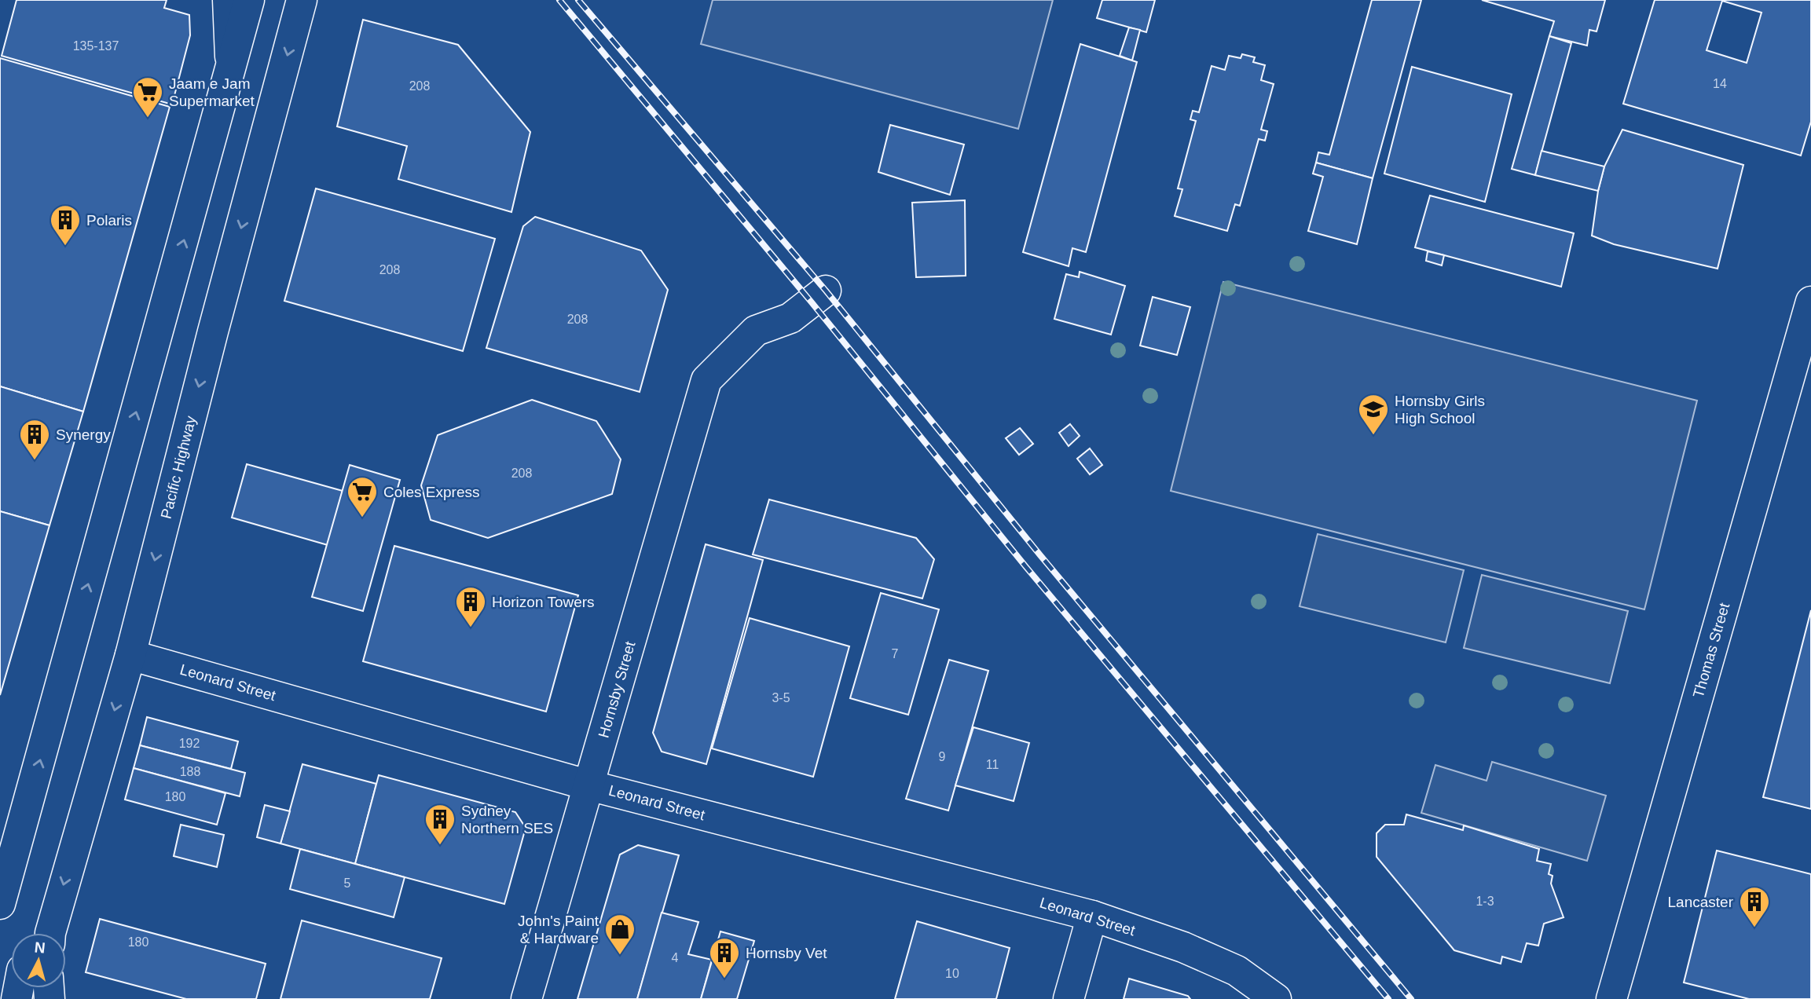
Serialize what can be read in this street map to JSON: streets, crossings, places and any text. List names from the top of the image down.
{
  "streets": {
    "street": [
      "Pacific Highway",
      "Thomas Street",
      "Leonard Street",
      "Hornsby Street"
    ]
  },
  "crossings": [
    ["Pacific Highway", "Leonard Street"],
    ["Leonard Street", "Hornsby Street"]
  ],
  "places": {
    "supermarket": ["Jaam e Jam Supermarket", "Coles Express"],
    "building": [
      "Polaris",
      "Synergy",
      "Horizon Towers",
      "Sydney Northern SES",
      "Lancaster",
      "Hornsby Vet"
    ],
    "school or university": ["Hornsby Girls High School"],
    "shop": ["John's Paint & Hardware"]
  },
  "house_numbers": [
    "135-137",
    "14",
    "208",
    "208",
    "208",
    "208",
    "7",
    "3-5",
    "192",
    "9",
    "11",
    "188",
    "180",
    "5",
    "1-3",
    "180",
    "4",
    "10"
  ],
  "north": "top"
}
